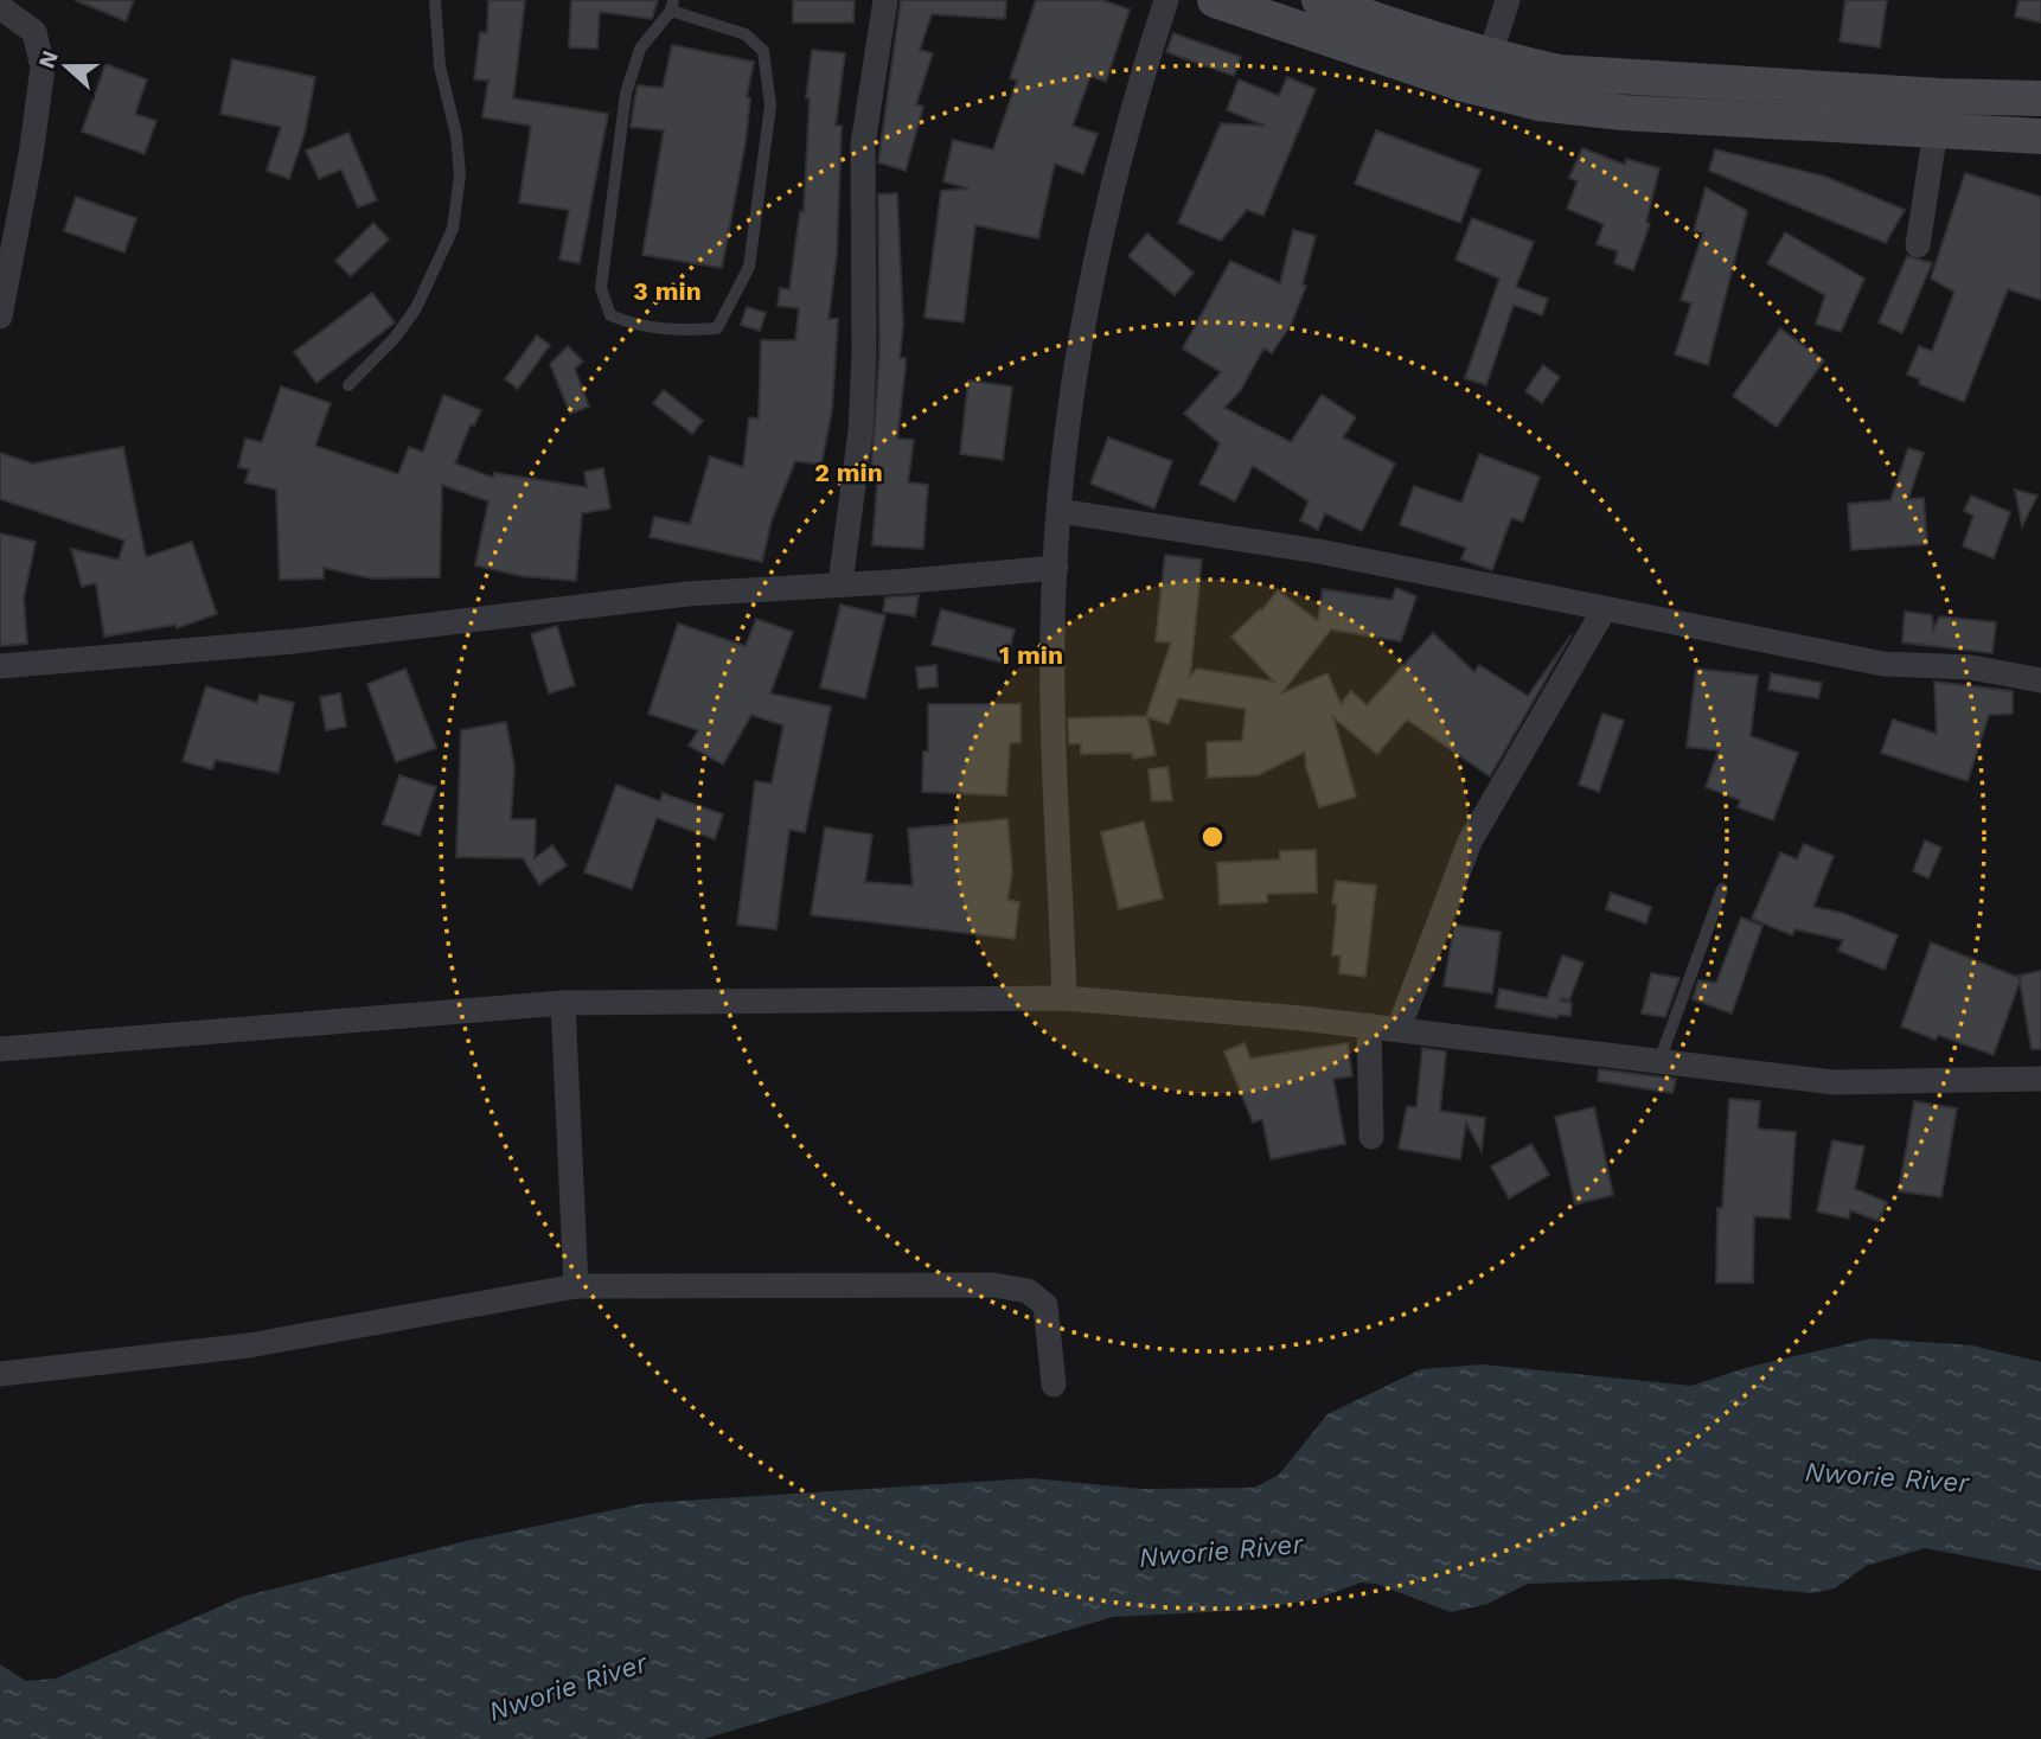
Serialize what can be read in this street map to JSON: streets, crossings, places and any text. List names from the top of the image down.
{
  "water": ["Nworie River"],
  "north": "left",
  "rings": ["3 min", "2 min", "1 min"]
}
